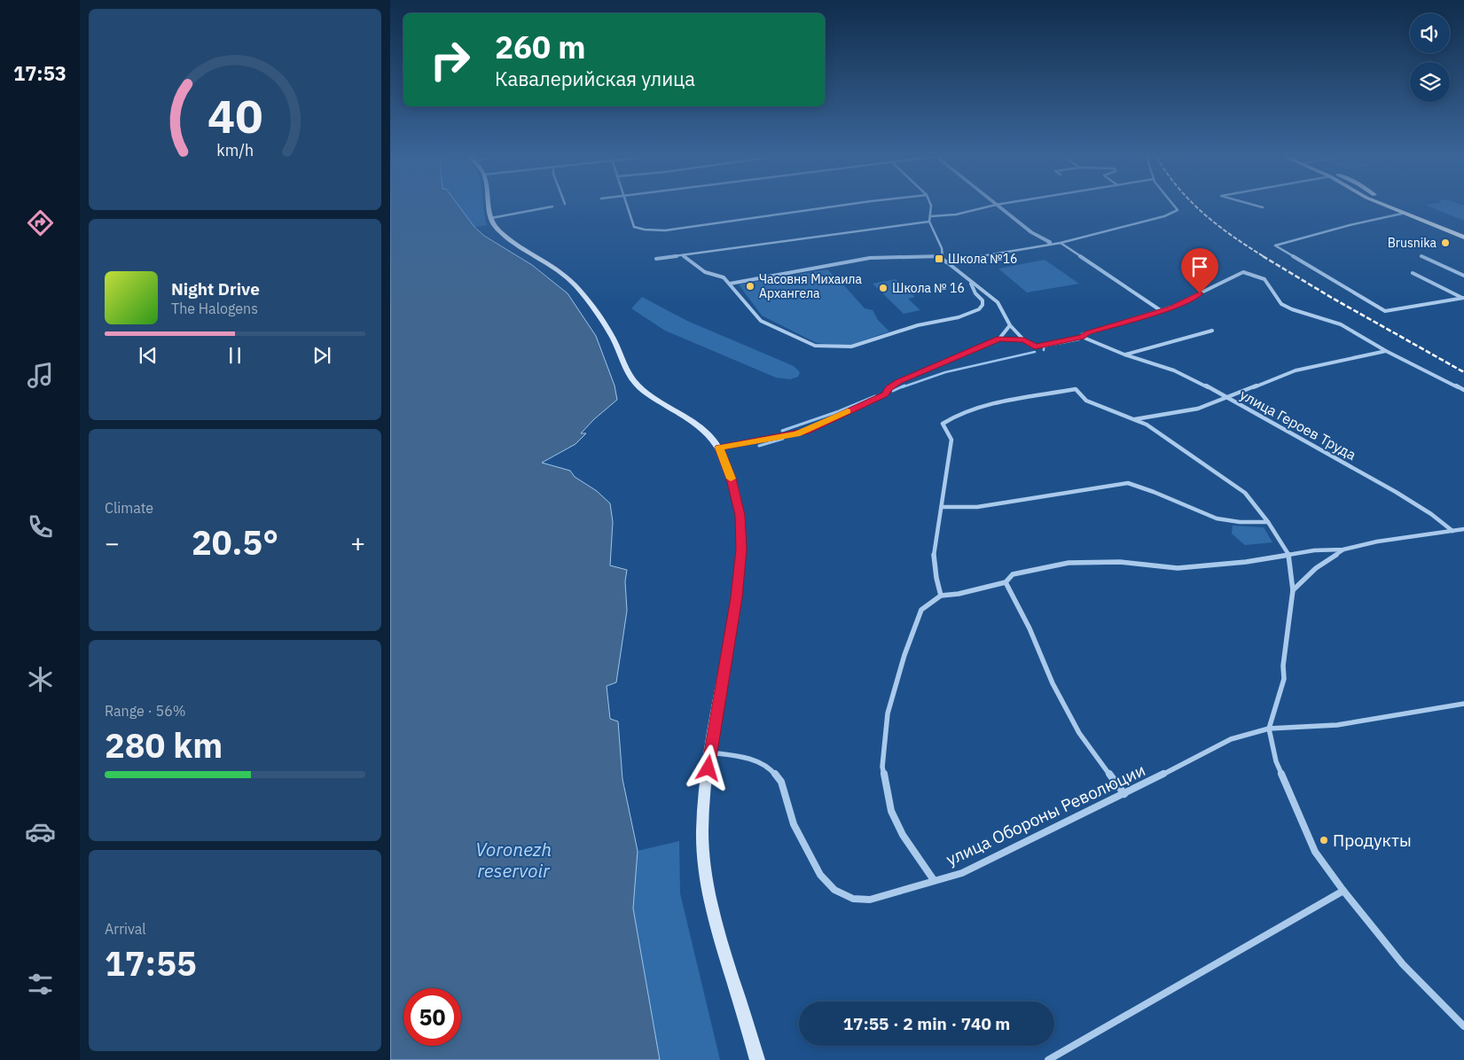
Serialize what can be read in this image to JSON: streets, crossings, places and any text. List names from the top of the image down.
{
  "streets": {
    "street": ["улица Героев Труда", "улица Обороны Революции"]
  },
  "water": ["Voronezh reservoir"],
  "places": {
    "other": [
      "Brusnika",
      "Часовня Михаила Архангела",
      "Школа № 16",
      "Продукты"
    ],
    "transit": ["Школа №16"]
  },
  "page": {
    "tabs": "17:53",
    "turn": ["260 m", "Кавалерийская улица"],
    "song": ["Night Drive", "The Halogens"],
    "tile": [
      "Climate",
      ["Range · 56%", "280 km"],
      ["Arrival", "17:55"]
    ],
    "heat": ["−", "20.5°", "+"],
    "limit": "50",
    "trip": "17:55 · 2 min · 740 m",
    "gauge": ["40", "km/h"]
  }
}
